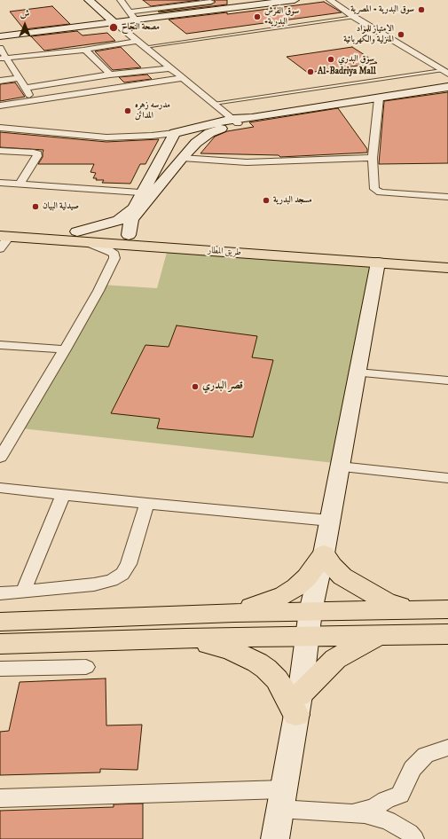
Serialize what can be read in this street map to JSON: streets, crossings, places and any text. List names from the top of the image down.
{
  "streets": {
    "main road": ["طريق المطار"]
  },
  "places": [
    "سوق البدرية - المصرية",
    "سوق الفرش -البدرية",
    "مصحة النجاح",
    "الامتياز للمواد المنزلية والكهربائية",
    "سوق البدري",
    "Al-Badriya Mall",
    "مدرسه زهره المدائن",
    "مسجد البدرية",
    "صيدلية البيان",
    "قصر البدري"
  ],
  "north": "top"
}
